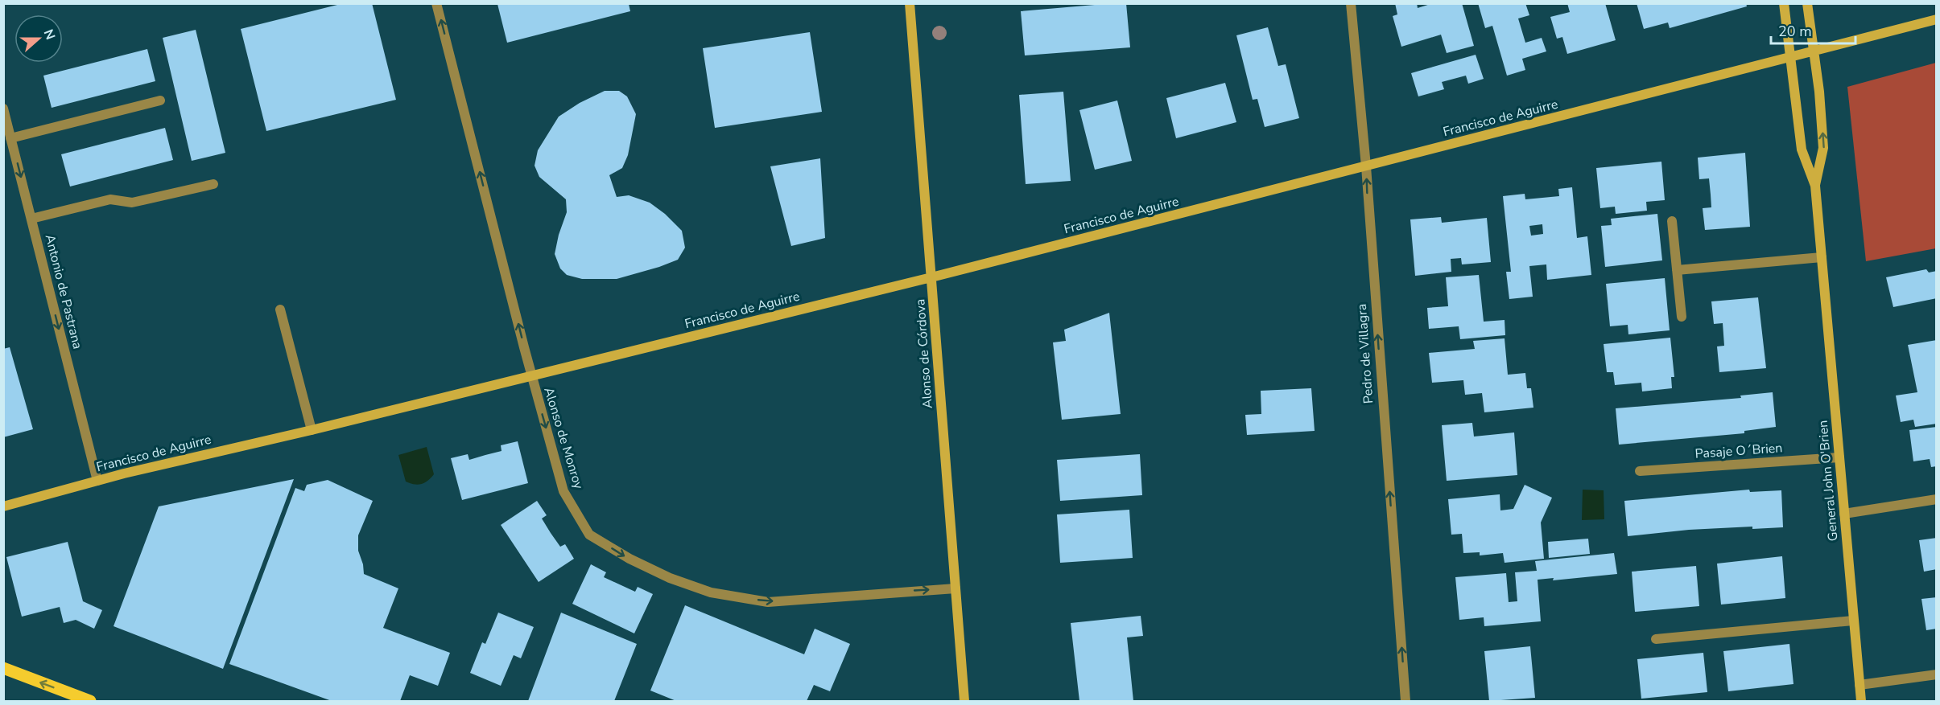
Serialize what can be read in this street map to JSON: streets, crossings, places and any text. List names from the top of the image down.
{
  "streets": {
    "street": [
      "Francisco de Aguirre",
      "Antonio de Pastrana",
      "Alonso de Córdova",
      "Pedro de Villagra",
      "Alonso de Monroy",
      "Pasaje O´Brien",
      "General John O'Brien"
    ]
  },
  "crossings": [
    ["Francisco de Aguirre", "Antonio de Pastrana"],
    ["Francisco de Aguirre", "Alonso de Córdova"],
    ["Francisco de Aguirre", "Pedro de Villagra"],
    ["Francisco de Aguirre", "Alonso de Monroy"],
    ["Francisco de Aguirre", "General John O'Brien"],
    ["Alonso de Córdova", "Alonso de Monroy"],
    ["Pasaje O´Brien", "General John O'Brien"]
  ],
  "one_way": ["Antonio de Pastrana", "Pedro de Villagra"],
  "scale_bar": "20 m",
  "north": "right"
}
